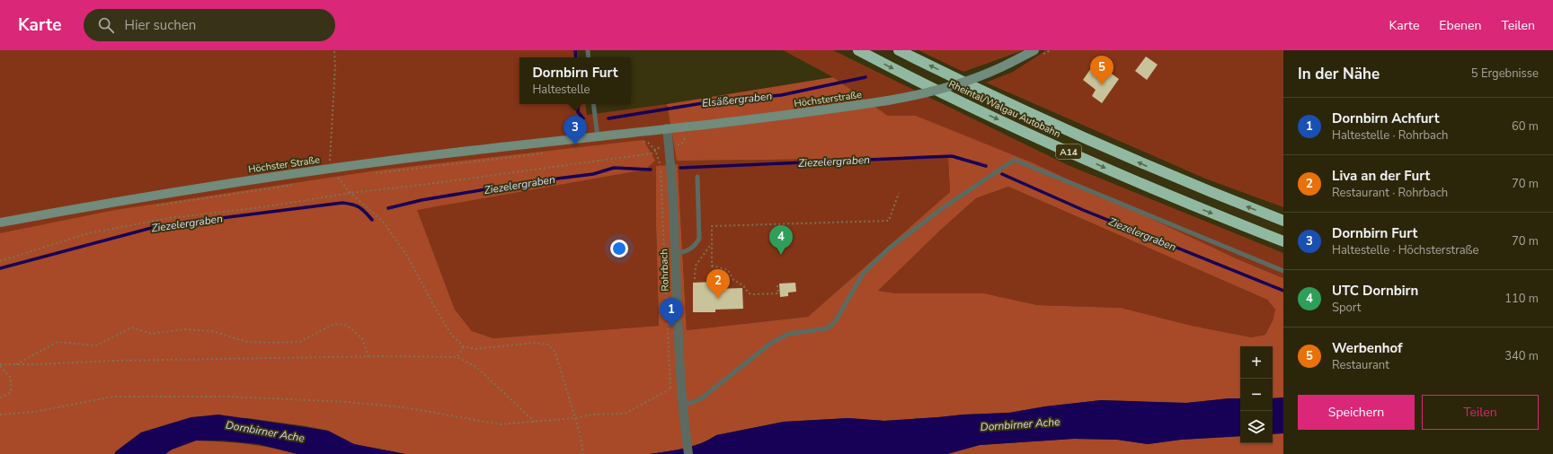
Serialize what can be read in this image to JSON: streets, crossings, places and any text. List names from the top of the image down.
{
  "streets": {
    "highway": ["Rheintal/Walgau Autobahn", "A14"],
    "main road": ["Höchsterstraße", "Höchster Straße"],
    "street": ["Rohrbach"]
  },
  "crossings": [
    ["Höchsterstraße", "Höchster Straße"],
    ["Höchsterstraße", "Rohrbach"]
  ],
  "water": ["Elsäßergraben", "Ziezelergraben", "Dornbirner Ache"],
  "page": {
    "header": "Karte",
    "search": "Hier suchen",
    "nav": ["Karte", "Ebenen", "Teilen"],
    "heading": ["In der Nähe", "5 Ergebnisse"],
    "pins": [
      "5",
      "3",
      "4",
      "2",
      "1"
    ],
    "popup": ["Dornbirn Furt", "Haltestelle"],
    "list": [
      {
        "mark": "1",
        "name": "Dornbirn Achfurt",
        "note": "Haltestelle · Rohrbach",
        "value": "60 m"
      },
      {
        "mark": "2",
        "name": "Liva an der Furt",
        "note": "Restaurant · Rohrbach",
        "value": "70 m"
      },
      {
        "mark": "3",
        "name": "Dornbirn Furt",
        "note": "Haltestelle · Höchsterstraße",
        "value": "70 m"
      },
      {
        "mark": "4",
        "name": "UTC Dornbirn",
        "note": "Sport",
        "value": "110 m"
      },
      {
        "mark": "5",
        "name": "Werbenhof",
        "note": "Restaurant",
        "value": "340 m"
      }
    ],
    "map_buttons": ["+", "−"],
    "buttons": ["Speichern", "Teilen"]
  }
}
